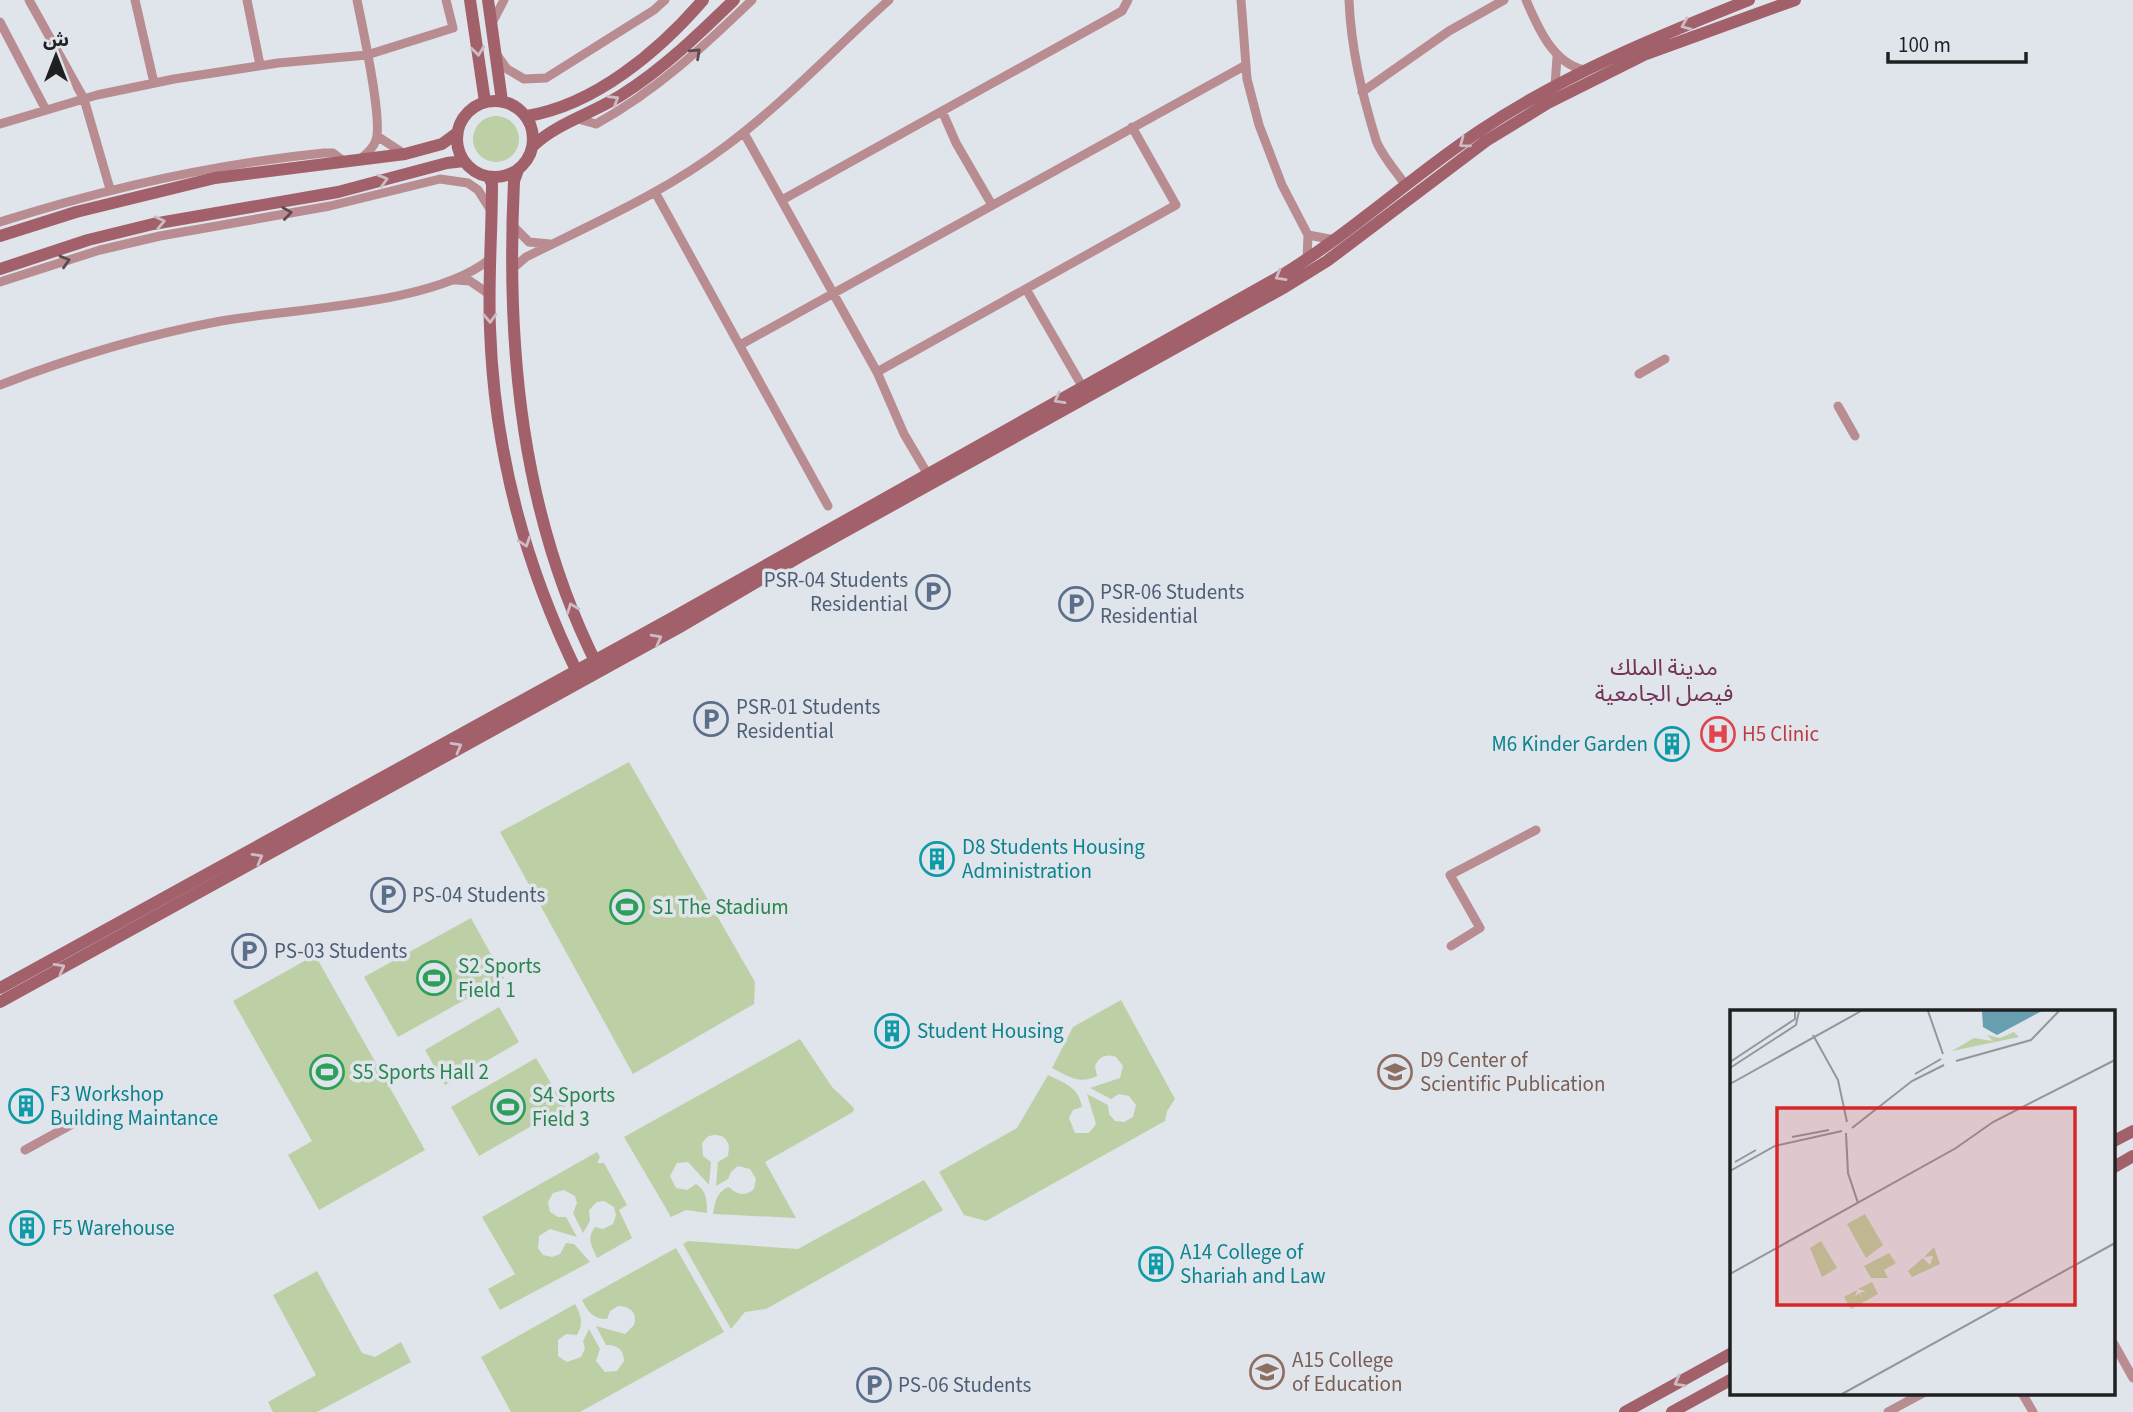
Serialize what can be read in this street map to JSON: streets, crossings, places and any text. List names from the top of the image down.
{
  "districts": ["مدينة الملك فيصل الجامعية"],
  "places": {
    "parking": [
      "PSR-04 Students Residential",
      "PSR-06 Students Residential",
      "PSR-01 Students Residential",
      "PS-04 Students",
      "PS-03 Students",
      "PS-06 Students"
    ],
    "hospital": ["H5 Clinic"],
    "building": [
      "M6 Kinder Garden",
      "D8 Students Housing Administration",
      "Student Housing",
      "F3 Workshop Building Maintance",
      "F5 Warehouse",
      "A14 College of Shariah and Law"
    ],
    "sports": [
      "S1 The Stadium",
      "S2 Sports Field 1",
      "S5 Sports Hall 2",
      "S4 Sports Field 3"
    ],
    "school or university": ["D9 Center of Scientific Publication", "A15 College of Education"]
  },
  "scale_bar": "100 m",
  "north": "top"
}
